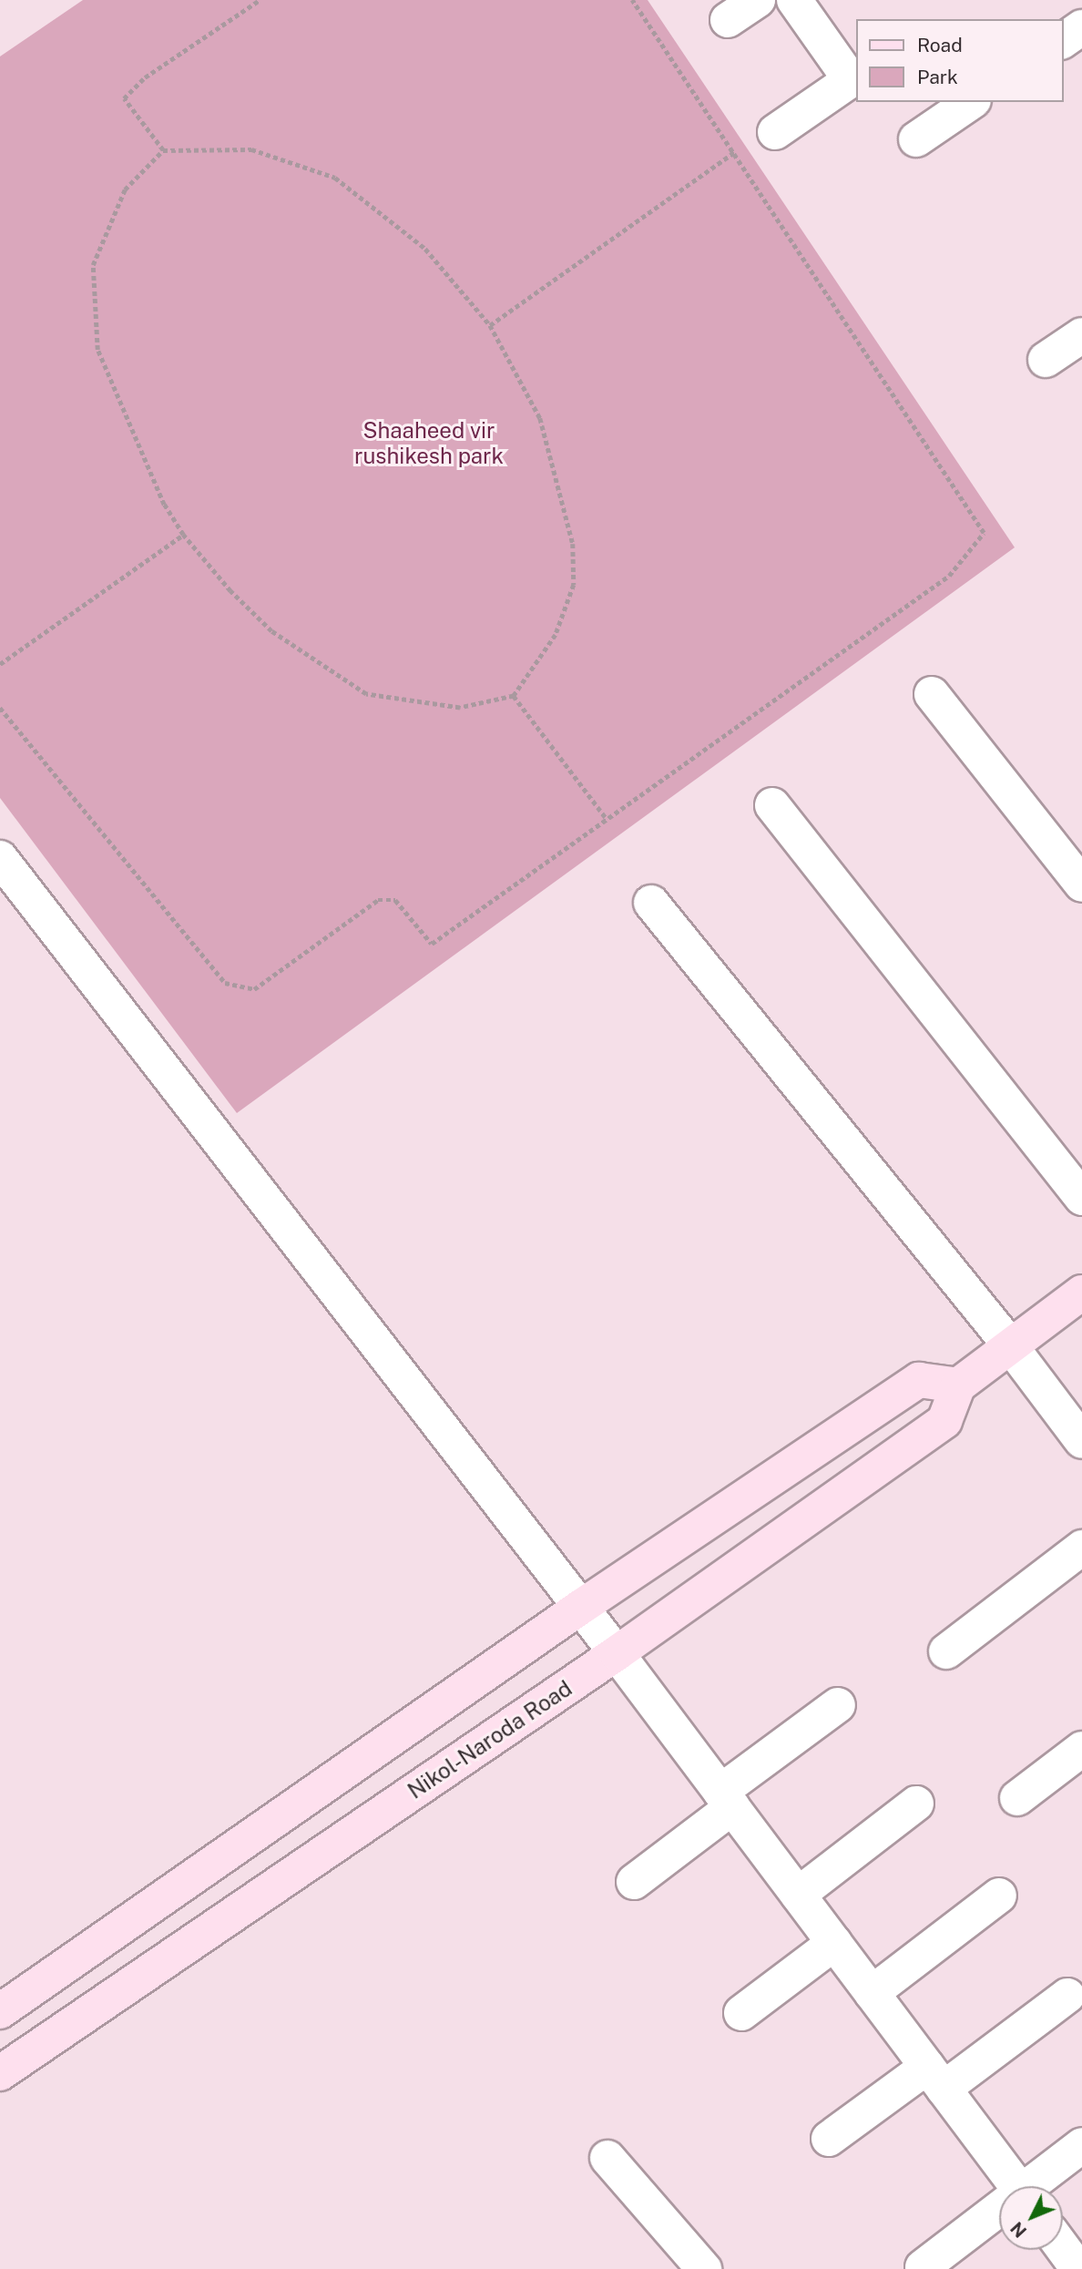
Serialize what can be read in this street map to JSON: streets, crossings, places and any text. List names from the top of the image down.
{
  "streets": {
    "main road": ["Nikol-Naroda Road"]
  },
  "parks": ["Shaaheed vir rushikesh park"],
  "legend": ["Road", "Park"],
  "north": "bottom left"
}
